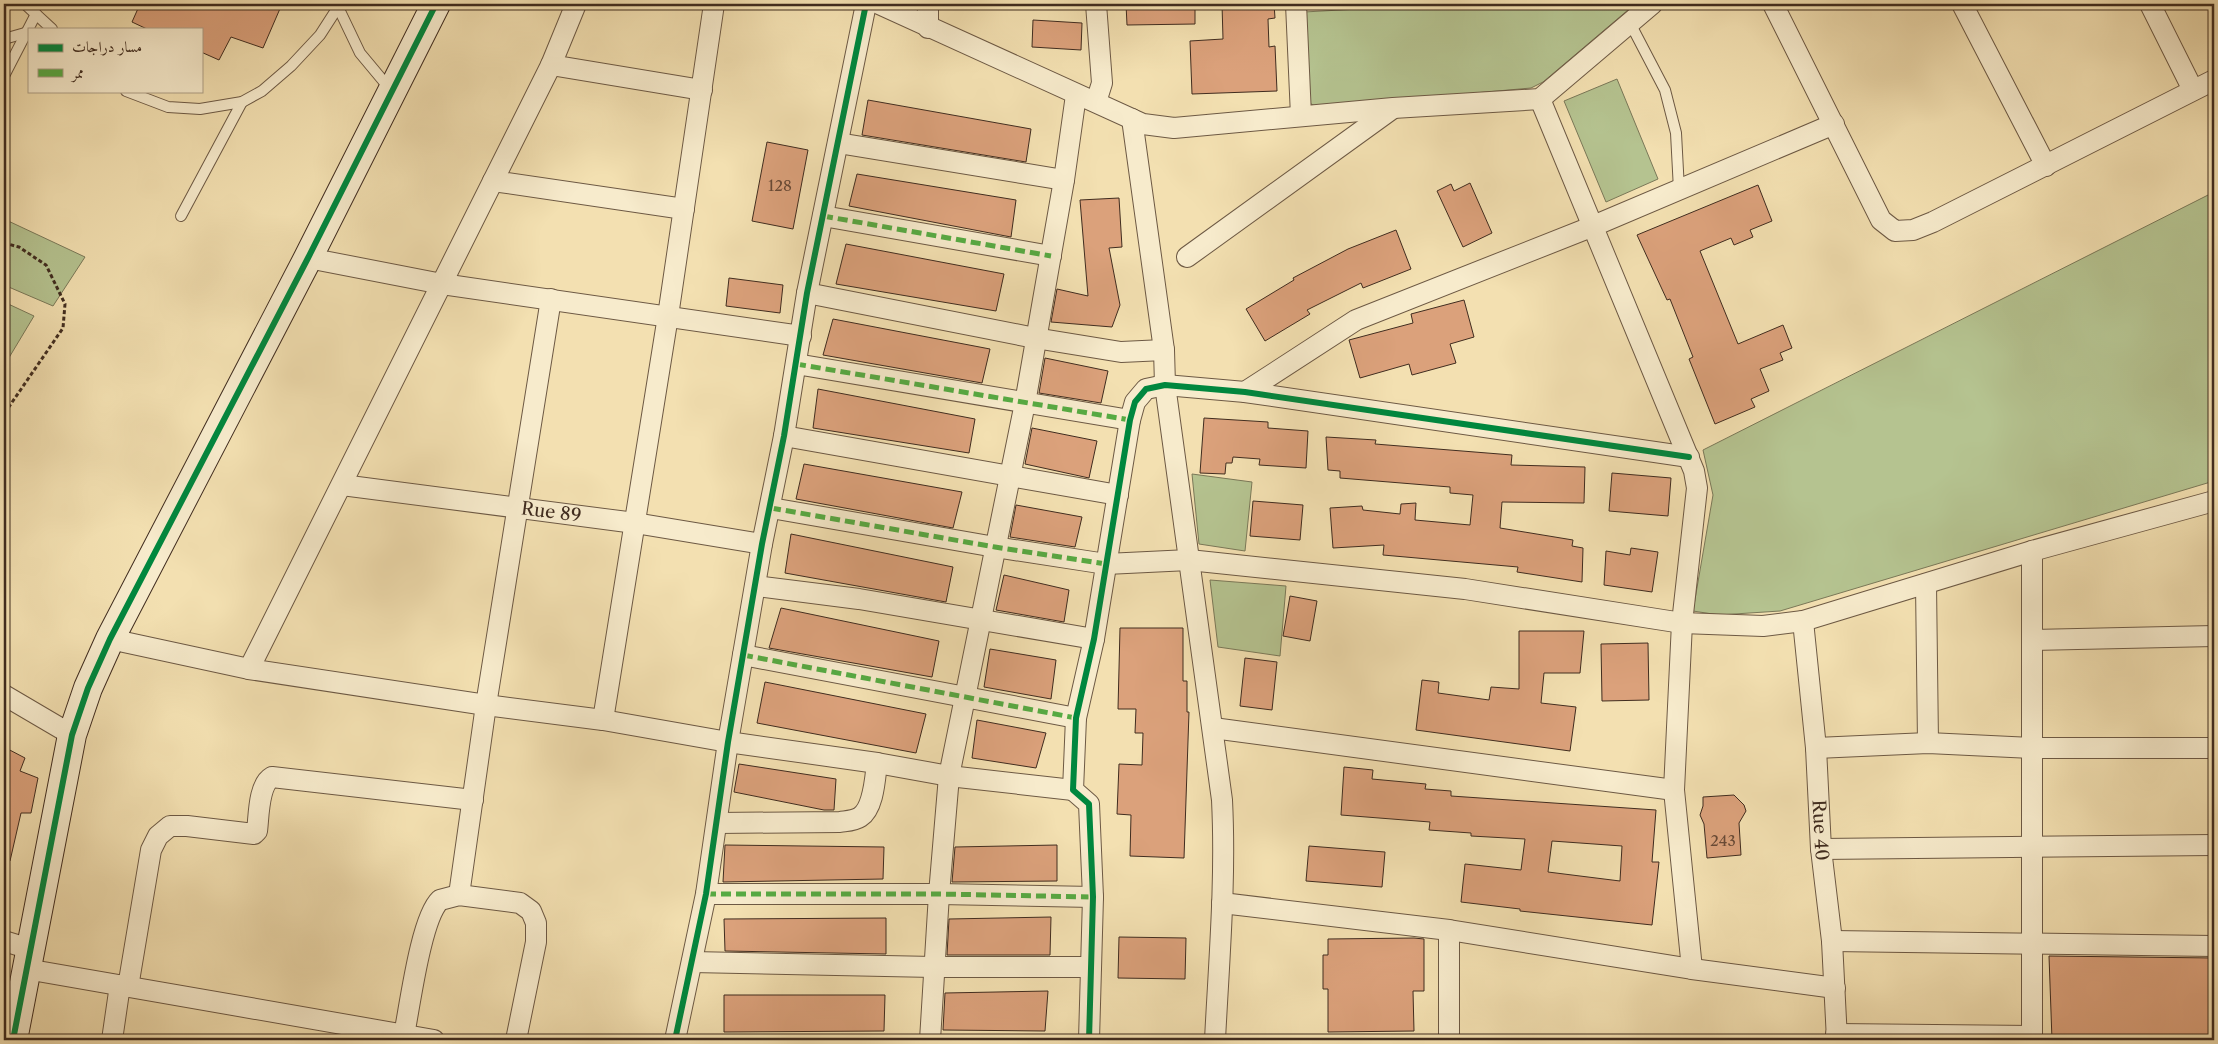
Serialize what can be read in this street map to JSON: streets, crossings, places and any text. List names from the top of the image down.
{
  "streets": {
    "street": ["Rue 89", "Rue 40"]
  },
  "house_numbers": ["128", "243"],
  "legend": ["مسار دراجات", "ممر"]
}
